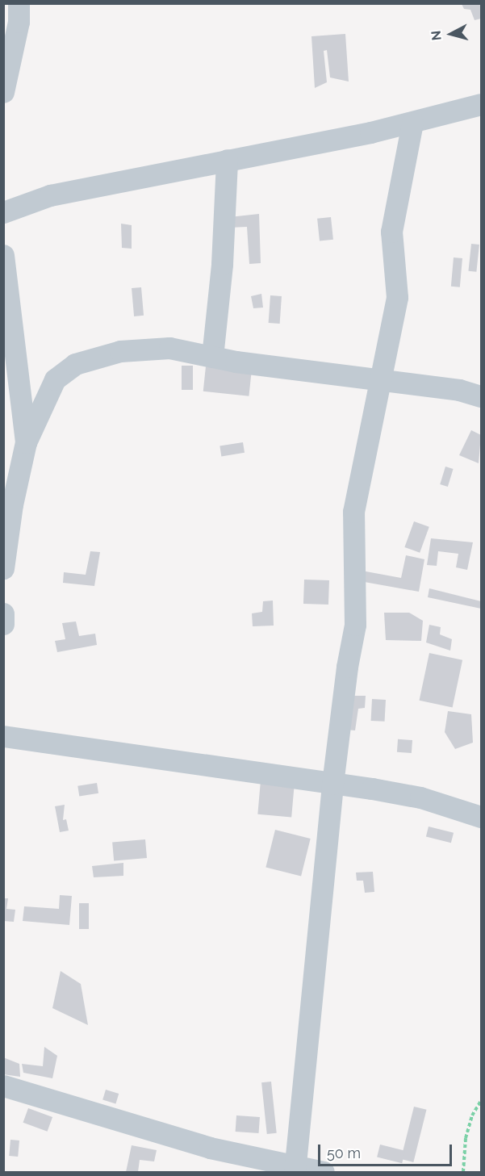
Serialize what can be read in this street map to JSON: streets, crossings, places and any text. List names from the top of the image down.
{
  "scale_bar": "50 m",
  "north": "left"
}
